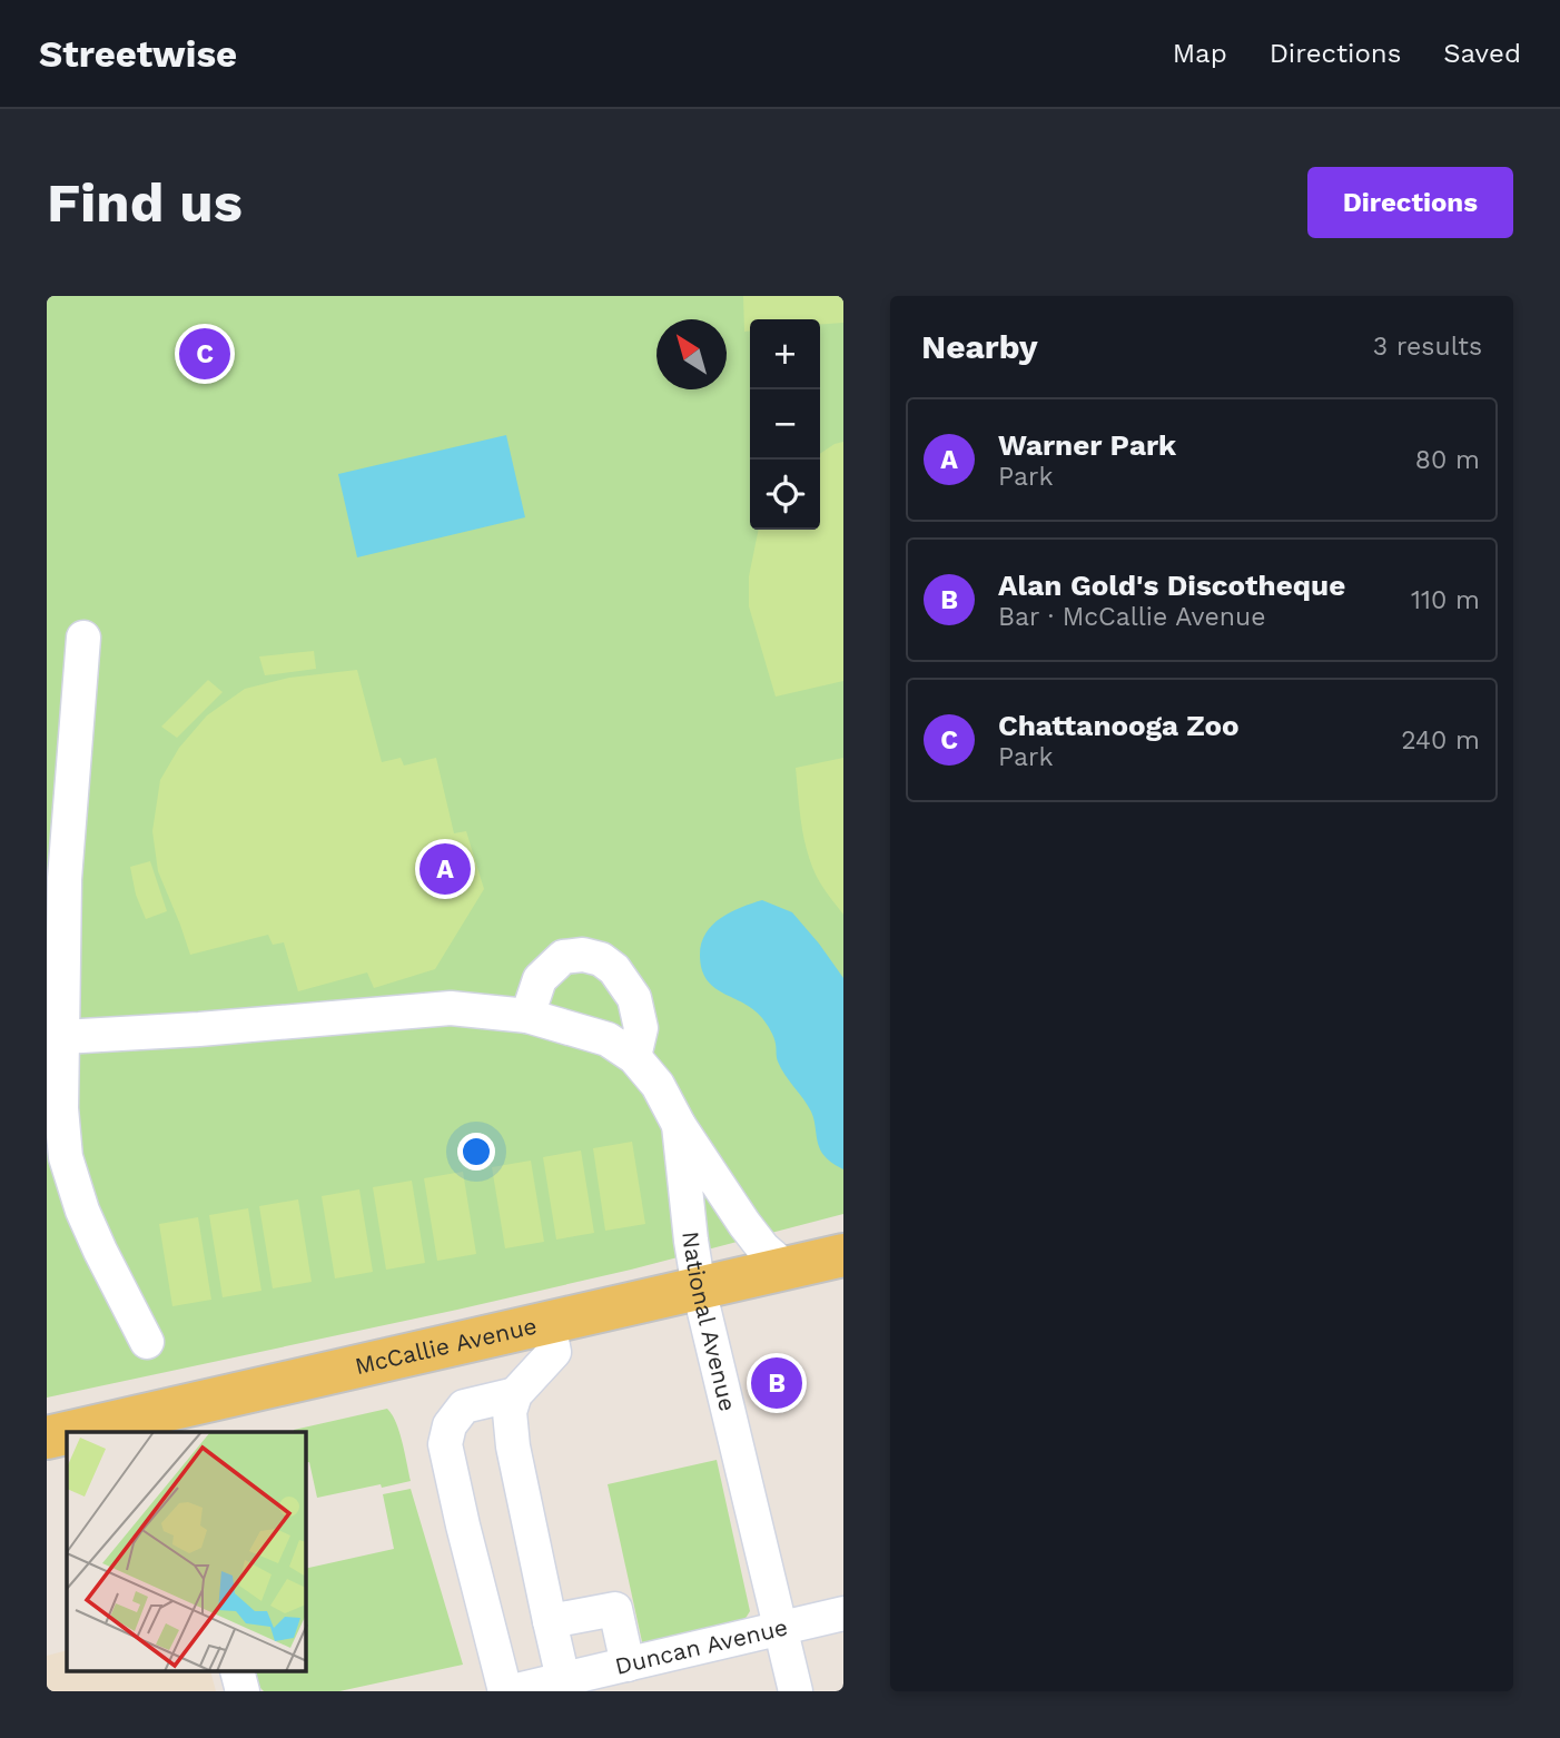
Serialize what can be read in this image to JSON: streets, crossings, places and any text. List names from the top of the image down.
{
  "streets": {
    "main road": ["McCallie Avenue"],
    "street": ["National Avenue", "Duncan Avenue"]
  },
  "crossings": [
    ["National Avenue", "McCallie Avenue"],
    ["National Avenue", "Duncan Avenue"]
  ],
  "north": "top left",
  "page": {
    "header": "Streetwise",
    "nav": ["Map", "Directions", "Saved"],
    "buttons": "Directions",
    "title": "Find us",
    "heading": ["Nearby", "3 results"],
    "map_buttons": ["+", "−"],
    "pins": ["C", "A", "B"],
    "list": [
      {
        "mark": "A",
        "name": "Warner Park",
        "note": "Park",
        "value": "80 m"
      },
      {
        "mark": "B",
        "name": "Alan Gold's Discotheque",
        "note": "Bar · McCallie Avenue",
        "value": "110 m"
      },
      {
        "mark": "C",
        "name": "Chattanooga Zoo",
        "note": "Park",
        "value": "240 m"
      }
    ]
  }
}
